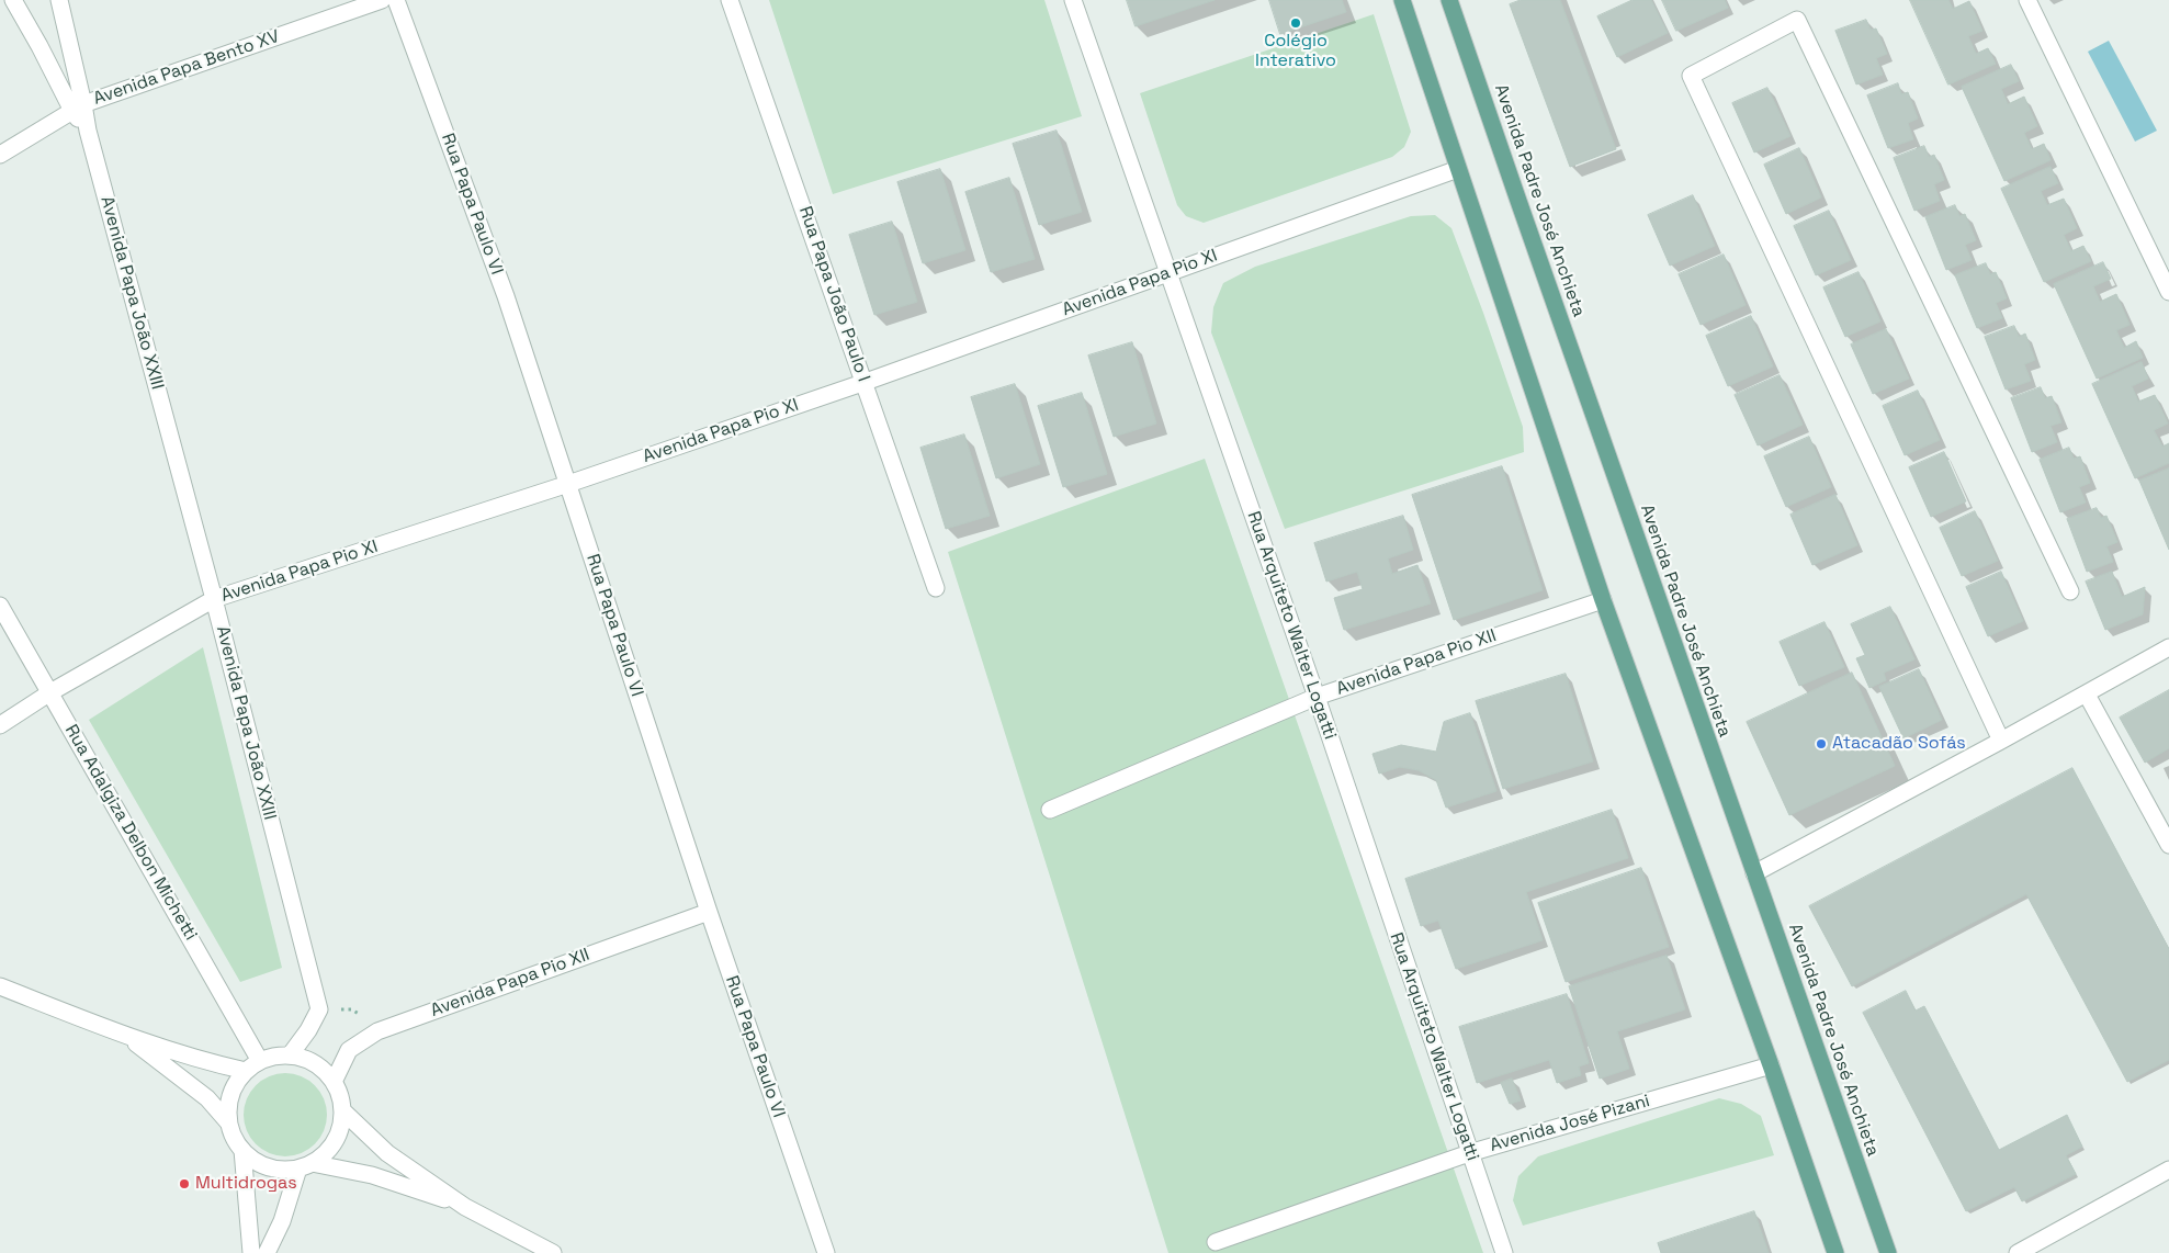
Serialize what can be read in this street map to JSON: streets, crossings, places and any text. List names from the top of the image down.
{
  "streets": {
    "main road": ["Avenida Padre José Anchieta"],
    "street": [
      "Avenida Papa Bento XV",
      "Rua Papa Paulo VI",
      "Avenida Papa Pio XI",
      "Avenida Papa João XXIII",
      "Rua Papa João Paulo I",
      "Rua Arquiteto Walter Logatti",
      "Avenida Papa Pio XII",
      "Rua Adalgiza Delbon Michetti",
      "Avenida José Pizani"
    ]
  },
  "crossings": [
    ["Avenida Papa Bento XV", "Avenida Papa João XXIII"],
    ["Rua Papa Paulo VI", "Avenida Papa Pio XI"],
    ["Rua Papa Paulo VI", "Avenida Papa Pio XII"],
    ["Avenida Papa Pio XI", "Avenida Papa João XXIII"],
    ["Avenida Papa Pio XI", "Rua Papa João Paulo I"],
    ["Avenida Papa Pio XI", "Rua Arquiteto Walter Logatti"],
    ["Avenida Papa Pio XI", "Rua Adalgiza Delbon Michetti"],
    ["Avenida Papa João XXIII", "Avenida Papa Pio XII"],
    ["Avenida Papa João XXIII", "Rua Adalgiza Delbon Michetti"],
    ["Rua Arquiteto Walter Logatti", "Avenida Papa Pio XII"],
    ["Rua Arquiteto Walter Logatti", "Avenida José Pizani"],
    ["Avenida Papa Pio XII", "Rua Adalgiza Delbon Michetti"]
  ],
  "places": ["Colégio Interativo", "Atacadão Sofás", "Multidrogas"]
}
